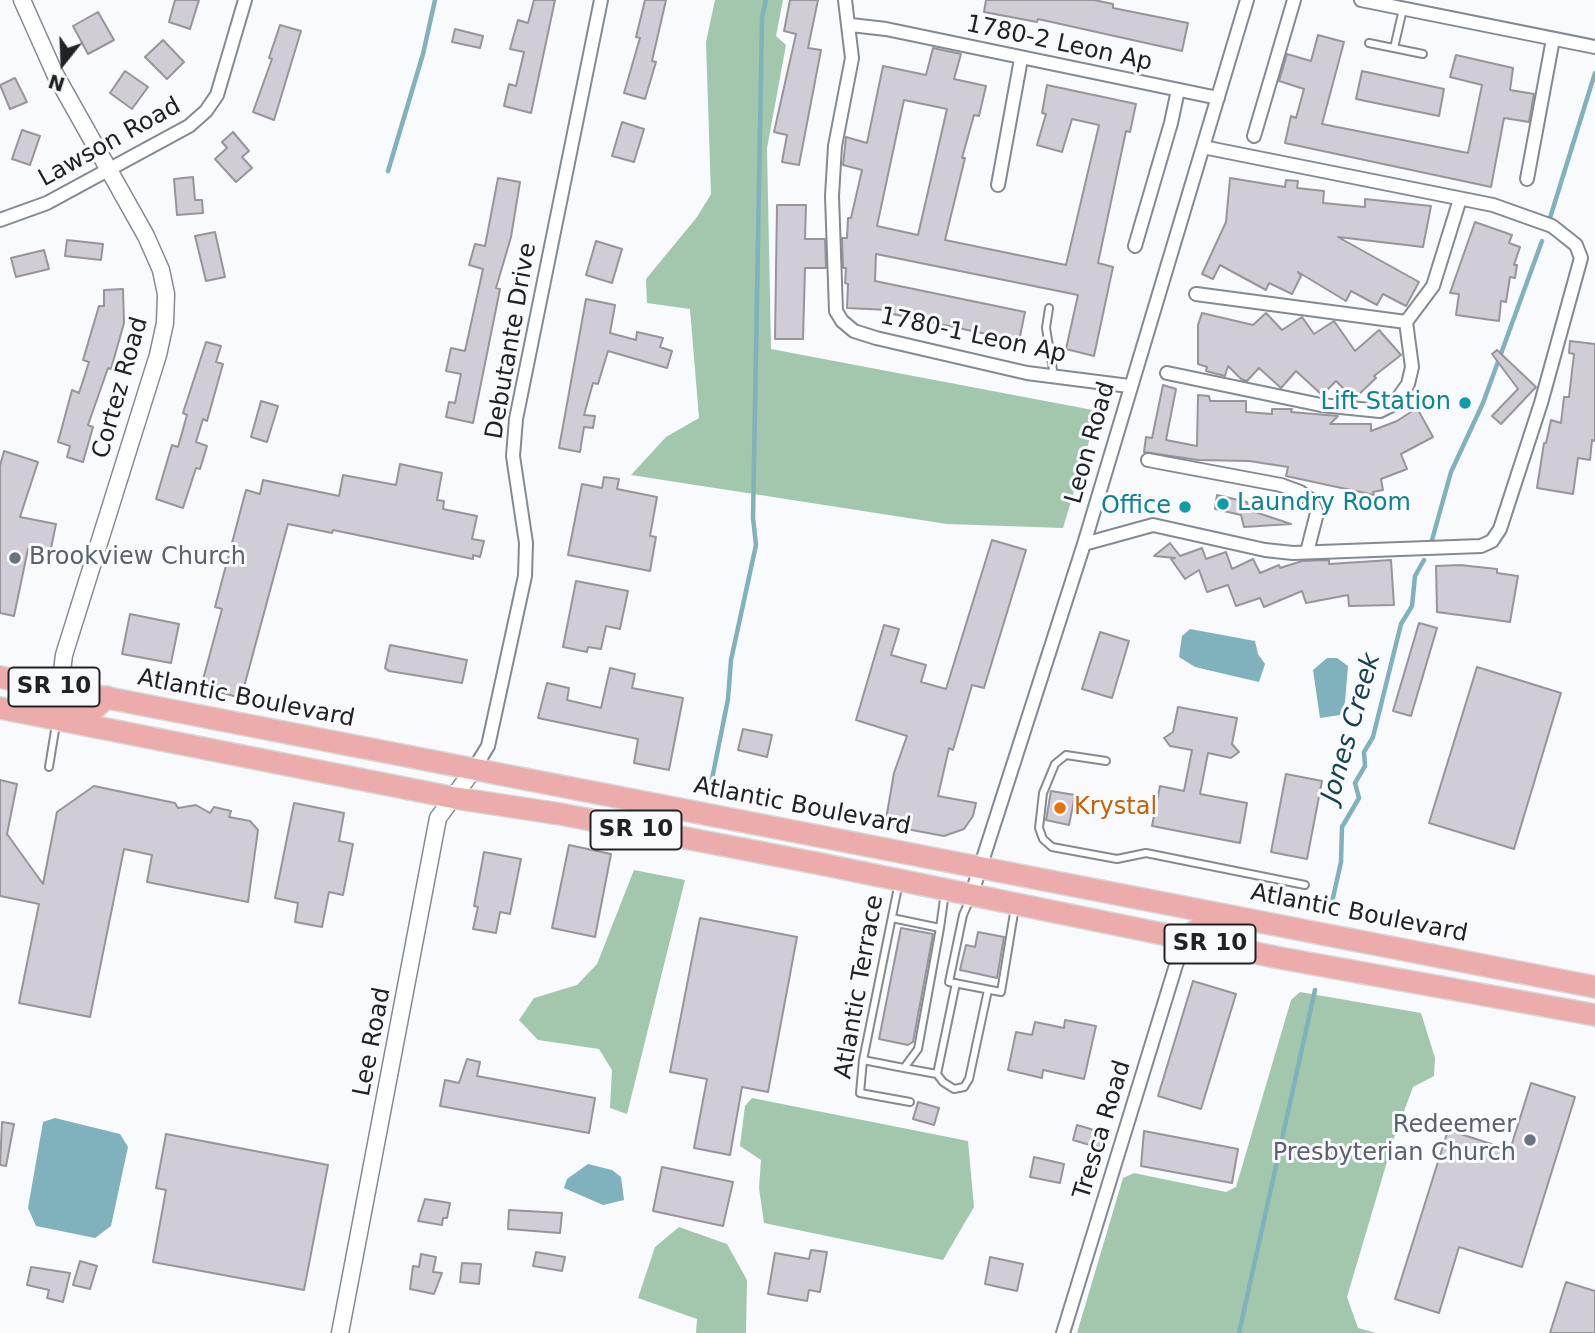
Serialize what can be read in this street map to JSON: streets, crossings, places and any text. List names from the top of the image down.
{
  "streets": {
    "highway": ["SR 10", "Atlantic Boulevard"],
    "street": [
      "1780-2 Leon Ap",
      "Lawson Road",
      "1780-1 Leon Ap",
      "Debutante Drive",
      "Cortez Road",
      "Leon Road",
      "Lee Road",
      "Tresca Road"
    ],
    "lane": ["Atlantic Terrace"]
  },
  "crossings": [
    ["1780-2 Leon Ap", "1780-1 Leon Ap"],
    ["1780-2 Leon Ap", "Leon Road"],
    ["Lawson Road", "Cortez Road"],
    ["1780-1 Leon Ap", "Leon Road"],
    ["Debutante Drive", "Atlantic Boulevard"],
    ["Debutante Drive", "Lee Road"],
    ["Cortez Road", "Atlantic Boulevard"],
    ["Leon Road", "SR 10"],
    ["Leon Road", "Atlantic Boulevard"],
    ["SR 10", "Atlantic Terrace"],
    ["SR 10", "Lee Road"],
    ["SR 10", "Tresca Road"],
    ["Atlantic Boulevard", "Lee Road"]
  ],
  "water": ["Jones Creek"],
  "places": [
    "Lift Station",
    "Laundry Room",
    "Office",
    "Brookview Church",
    "Krystal",
    "Redeemer Presbyterian Church"
  ],
  "north": "bottom"
}
